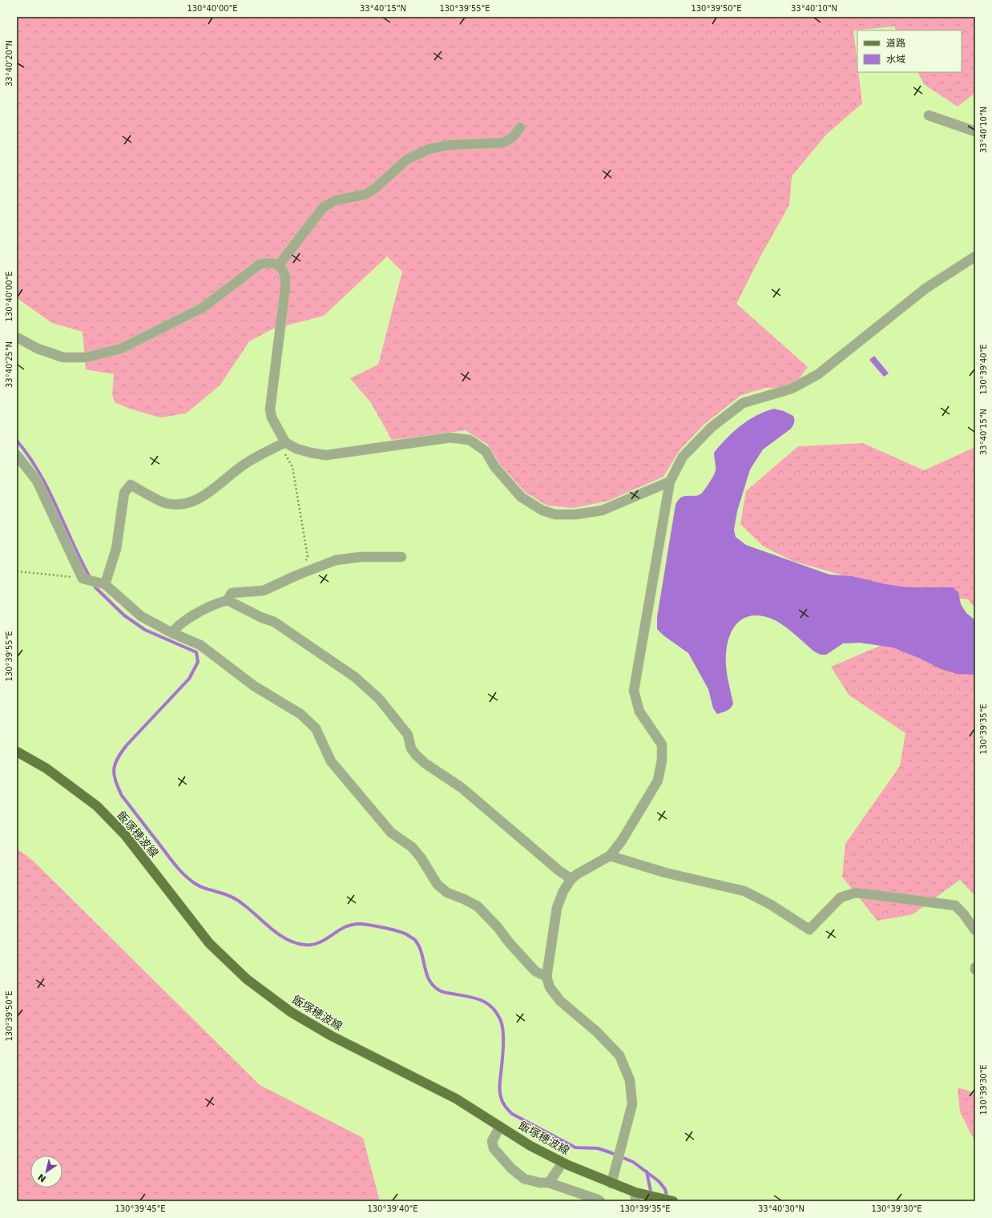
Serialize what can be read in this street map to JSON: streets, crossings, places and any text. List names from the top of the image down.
{
  "streets": {
    "main road": ["飯塚穂波線"]
  },
  "legend": ["道路", "水域"],
  "north": "bottom left",
  "coordinates": [
    "130°40'00\"E",
    "33°40'15\"N",
    "130°39'55\"E",
    "130°39'50\"E",
    "33°40'10\"N",
    "33°40'20\"N",
    "33°40'25\"N",
    "130°39'40\"E",
    "130°39'35\"E",
    "130°39'30\"E",
    "130°39'45\"E",
    "33°40'30\"N"
  ]
}
